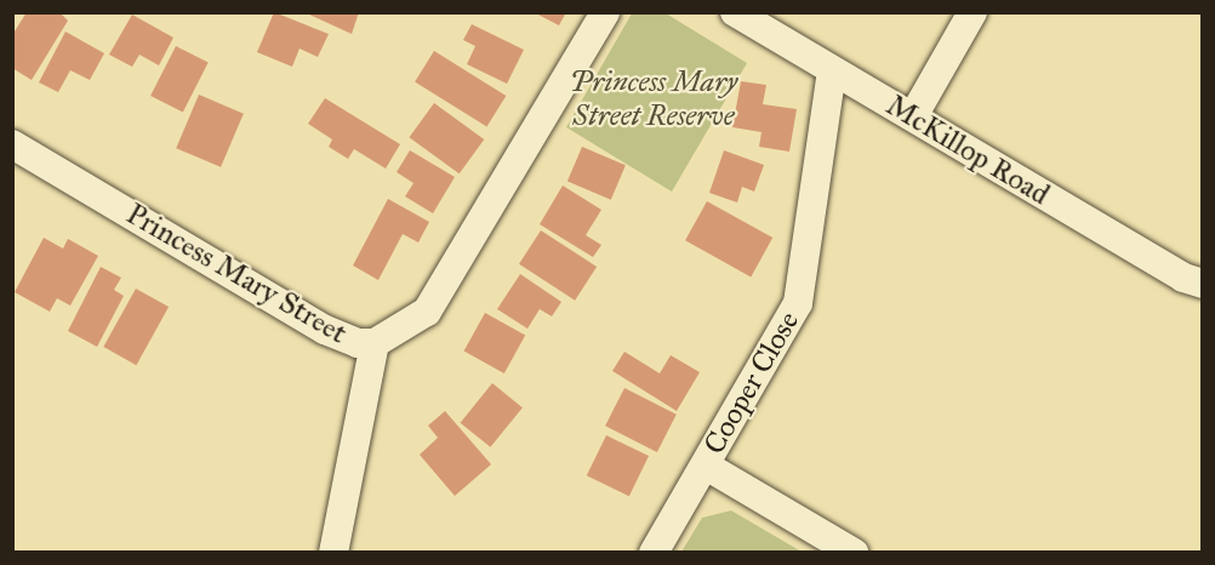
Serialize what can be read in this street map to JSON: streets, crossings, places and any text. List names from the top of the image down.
{
  "streets": {
    "street": ["McKillop Road", "Princess Mary Street", "Cooper Close"]
  },
  "crossings": [
    ["McKillop Road", "Cooper Close"]
  ],
  "parks": ["Princess Mary Street Reserve"]
}
